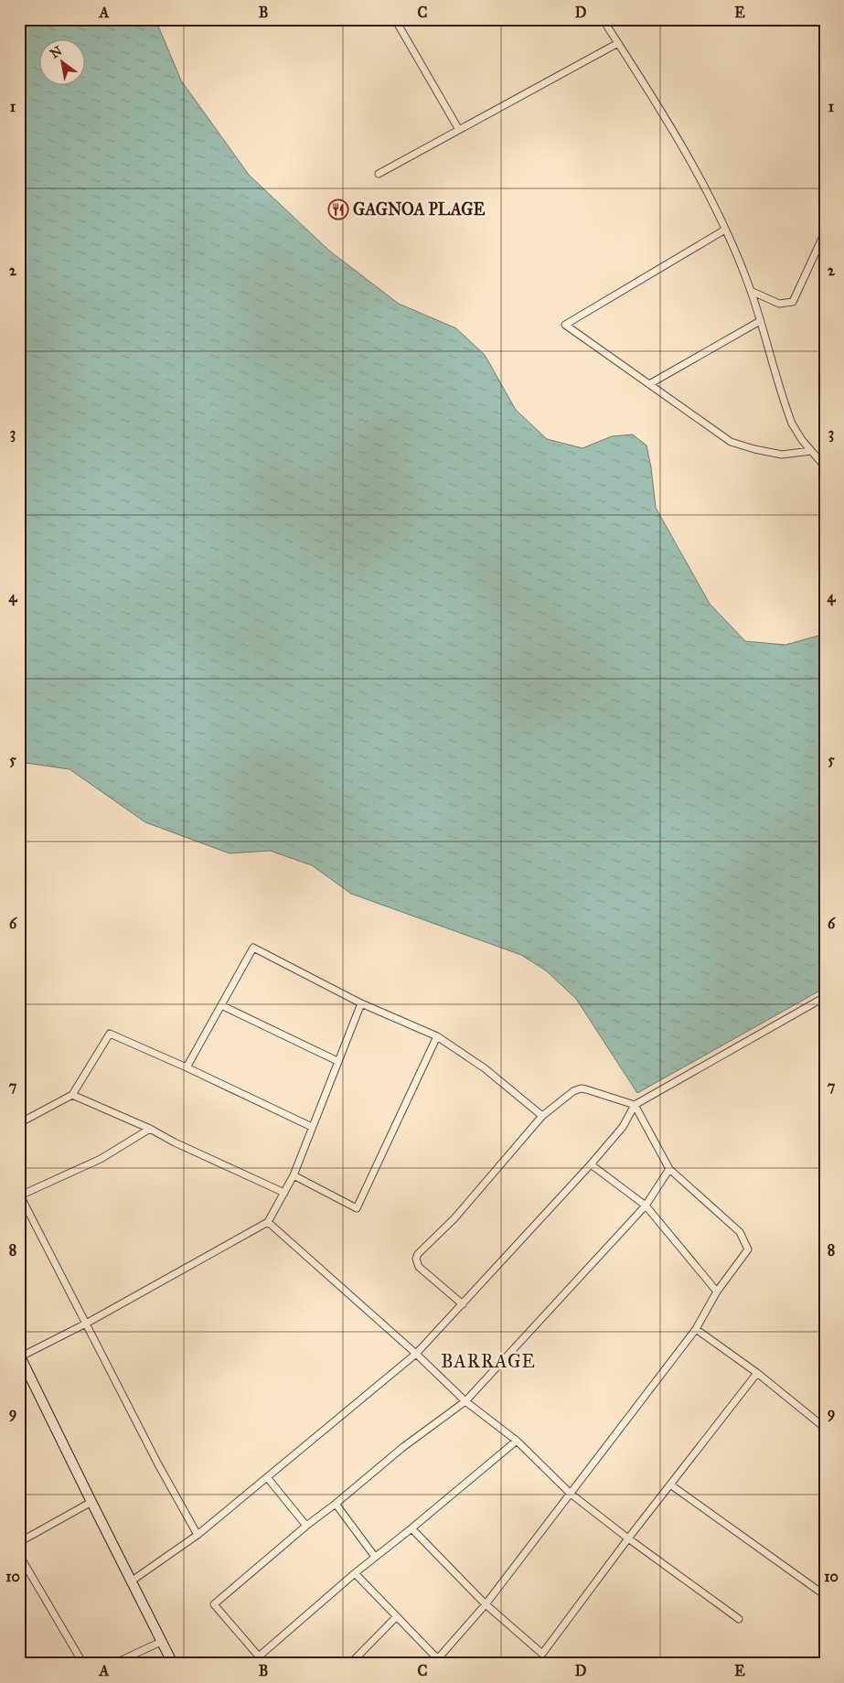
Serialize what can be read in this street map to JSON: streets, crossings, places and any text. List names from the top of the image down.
{
  "districts": ["BARRAGE"],
  "places": {
    "restaurant": ["GAGNOA PLAGE"]
  },
  "north": "top left",
  "grid": {
    "columns": [
      "A",
      "B",
      "C",
      "D",
      "E"
    ],
    "rows": [
      "1",
      "2",
      "3",
      "4",
      "5",
      "6",
      "7",
      "8",
      "9",
      "10"
    ]
  }
}
